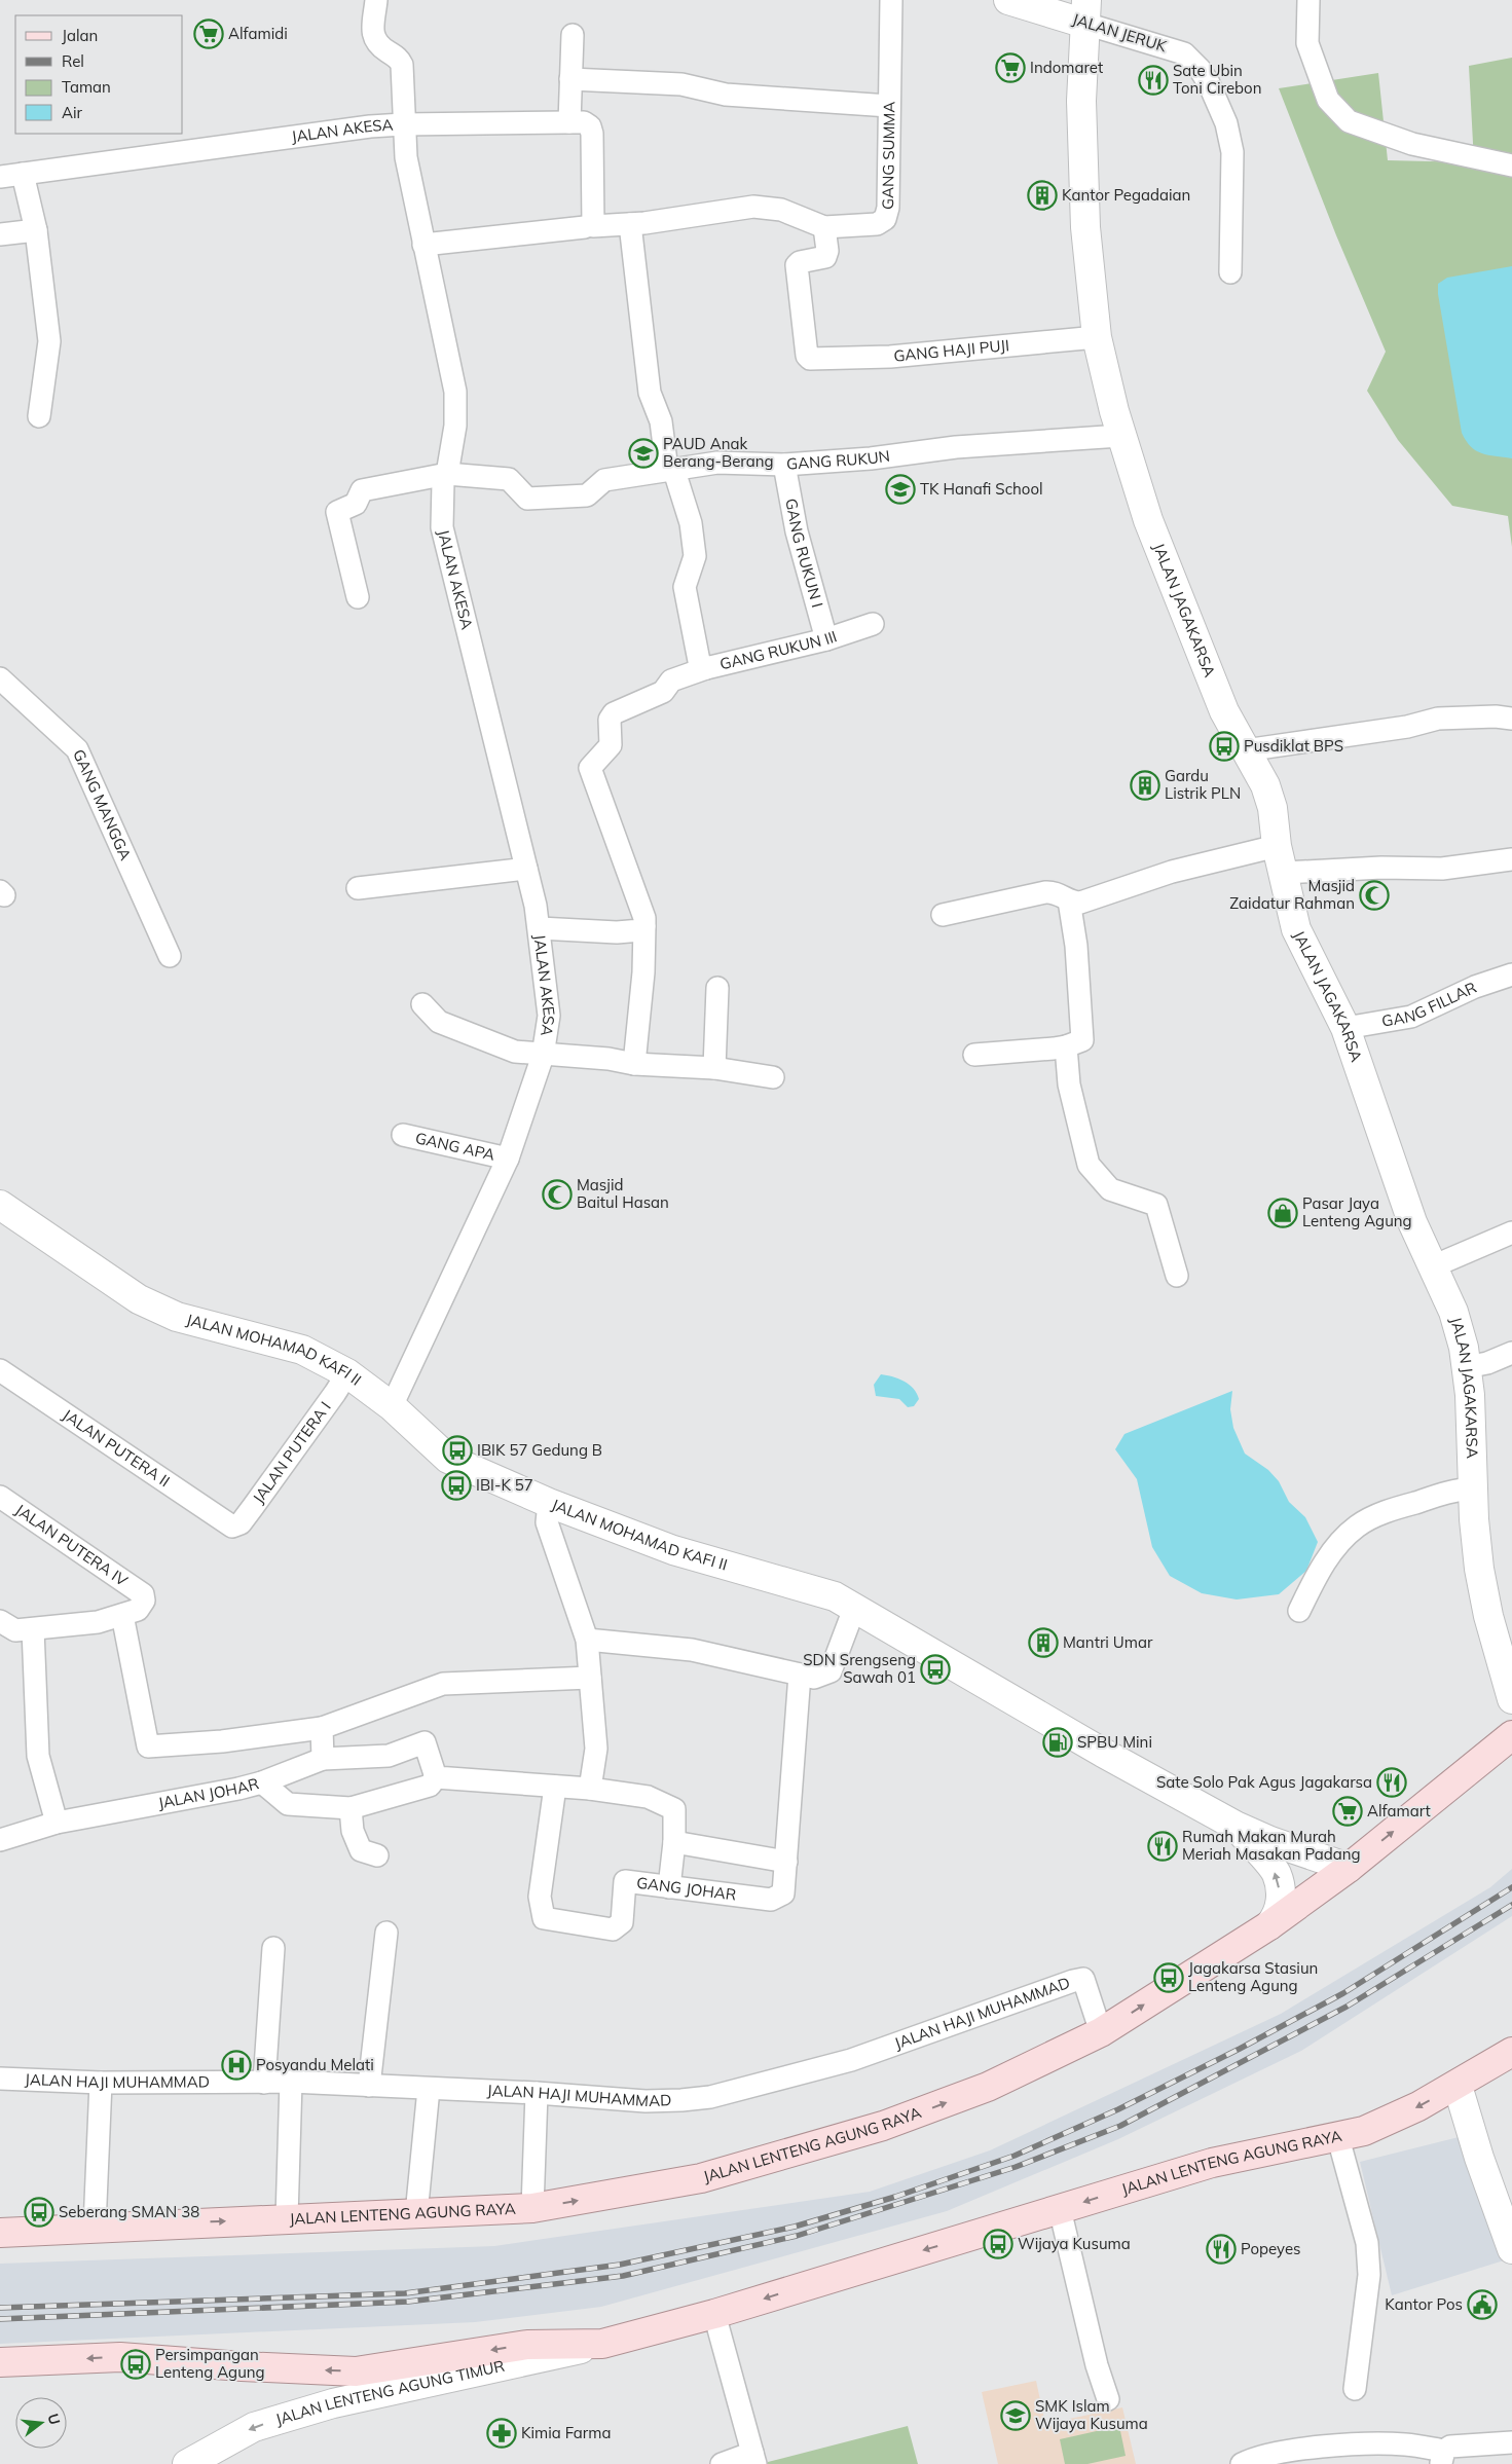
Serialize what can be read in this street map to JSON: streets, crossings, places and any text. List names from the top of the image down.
{
  "streets": {
    "main road": [
      "JALAN JERUK",
      "JALAN JAGAKARSA",
      "JALAN MOHAMAD KAFI II",
      "JALAN LENTENG AGUNG RAYA",
      "JALAN LENTENG AGUNG TIMUR"
    ],
    "street": [
      "JALAN AKESA",
      "GANG SUMMA",
      "GANG HAJI PUJI",
      "GANG RUKUN",
      "GANG RUKUN I",
      "GANG RUKUN III",
      "GANG MANGGA",
      "GANG FILLAR",
      "GANG APA",
      "JALAN PUTERA II",
      "JALAN PUTERA I",
      "JALAN PUTERA IV",
      "JALAN JOHAR",
      "GANG JOHAR",
      "JALAN HAJI MUHAMMAD"
    ]
  },
  "crossings": [
    ["JALAN JERUK", "JALAN JAGAKARSA"],
    ["JALAN AKESA", "GANG RUKUN"],
    ["JALAN AKESA", "GANG APA"],
    ["JALAN AKESA", "JALAN MOHAMAD KAFI II"],
    ["GANG SUMMA", "GANG HAJI PUJI"],
    ["GANG HAJI PUJI", "JALAN JAGAKARSA"],
    ["GANG RUKUN", "GANG RUKUN I"],
    ["GANG RUKUN", "JALAN JAGAKARSA"],
    ["GANG RUKUN", "GANG RUKUN III"],
    ["GANG RUKUN I", "GANG RUKUN III"],
    ["JALAN JAGAKARSA", "GANG FILLAR"],
    ["JALAN MOHAMAD KAFI II", "JALAN PUTERA I"],
    ["JALAN MOHAMAD KAFI II", "JALAN LENTENG AGUNG RAYA"],
    ["JALAN PUTERA II", "JALAN PUTERA I"],
    ["JALAN HAJI MUHAMMAD", "JALAN LENTENG AGUNG RAYA"],
    ["JALAN LENTENG AGUNG RAYA", "JALAN LENTENG AGUNG TIMUR"]
  ],
  "one_way": ["JALAN LENTENG AGUNG TIMUR"],
  "places": {
    "supermarket": ["Alfamidi", "Indomaret", "Alfamart"],
    "restaurant": [
      "Sate Ubin Toni Cirebon",
      "Sate Solo Pak Agus Jagakarsa",
      "Rumah Makan Murah Meriah Masakan Padang",
      "Popeyes"
    ],
    "building": ["Kantor Pegadaian", "Gardu Listrik PLN", "Mantri Umar"],
    "school or university": ["PAUD Anak Berang-Berang", "TK Hanafi School", "SMK Islam Wijaya Kusuma"],
    "bus stop": [
      "Pusdiklat BPS",
      "IBIK 57 Gedung B",
      "IBI-K 57",
      "SDN Srengseng Sawah 01",
      "Jagakarsa Stasiun Lenteng Agung",
      "Seberang SMAN 38",
      "Wijaya Kusuma",
      "Persimpangan Lenteng Agung"
    ],
    "mosque": ["Masjid Zaidatur Rahman", "Masjid Baitul Hasan"],
    "shop": ["Pasar Jaya Lenteng Agung"],
    "fuel station": ["SPBU Mini"],
    "hospital": ["Posyandu Melati"],
    "public building": ["Kantor Pos"],
    "pharmacy": ["Kimia Farma"]
  },
  "legend": [
    "Jalan",
    "Rel",
    "Taman",
    "Air"
  ],
  "north": "right"
}
